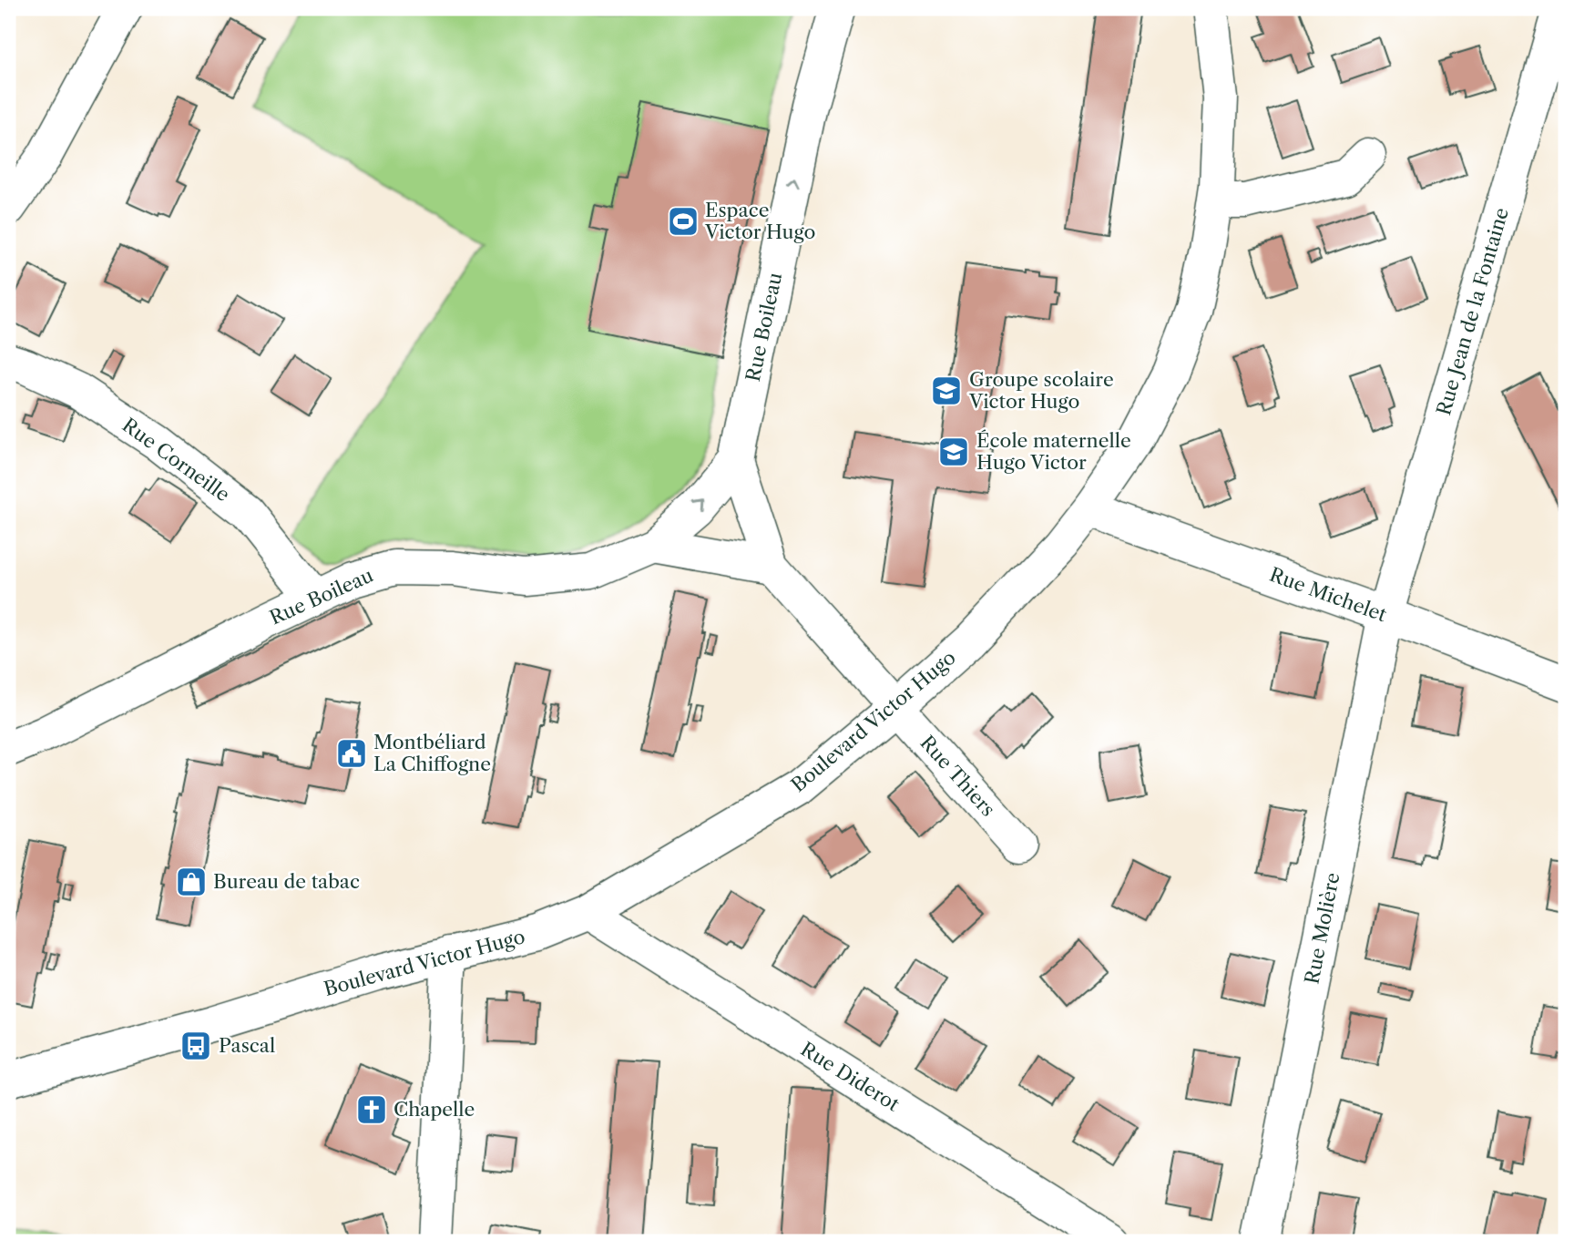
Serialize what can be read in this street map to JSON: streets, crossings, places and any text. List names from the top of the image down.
{
  "streets": {
    "street": [
      "Rue Jean de la Fontaine",
      "Rue Boileau",
      "Rue Corneille",
      "Rue Michelet",
      "Boulevard Victor Hugo",
      "Rue Thiers",
      "Rue Molière",
      "Rue Diderot"
    ]
  },
  "crossings": [
    ["Rue Jean de la Fontaine", "Rue Michelet"],
    ["Rue Jean de la Fontaine", "Rue Molière"],
    ["Rue Boileau", "Rue Corneille"],
    ["Rue Boileau", "Boulevard Victor Hugo"],
    ["Rue Boileau", "Rue Thiers"],
    ["Rue Michelet", "Boulevard Victor Hugo"],
    ["Rue Michelet", "Rue Molière"],
    ["Boulevard Victor Hugo", "Rue Thiers"],
    ["Boulevard Victor Hugo", "Rue Diderot"]
  ],
  "one_way": ["Rue Boileau"],
  "places": {
    "sports": ["Espace Victor Hugo"],
    "school or university": ["Groupe scolaire Victor Hugo", "École maternelle Hugo Victor"],
    "public building": ["Montbéliard La Chiffogne"],
    "shop": ["Bureau de tabac"],
    "bus stop": ["Pascal"],
    "church": ["Chapelle"]
  }
}
